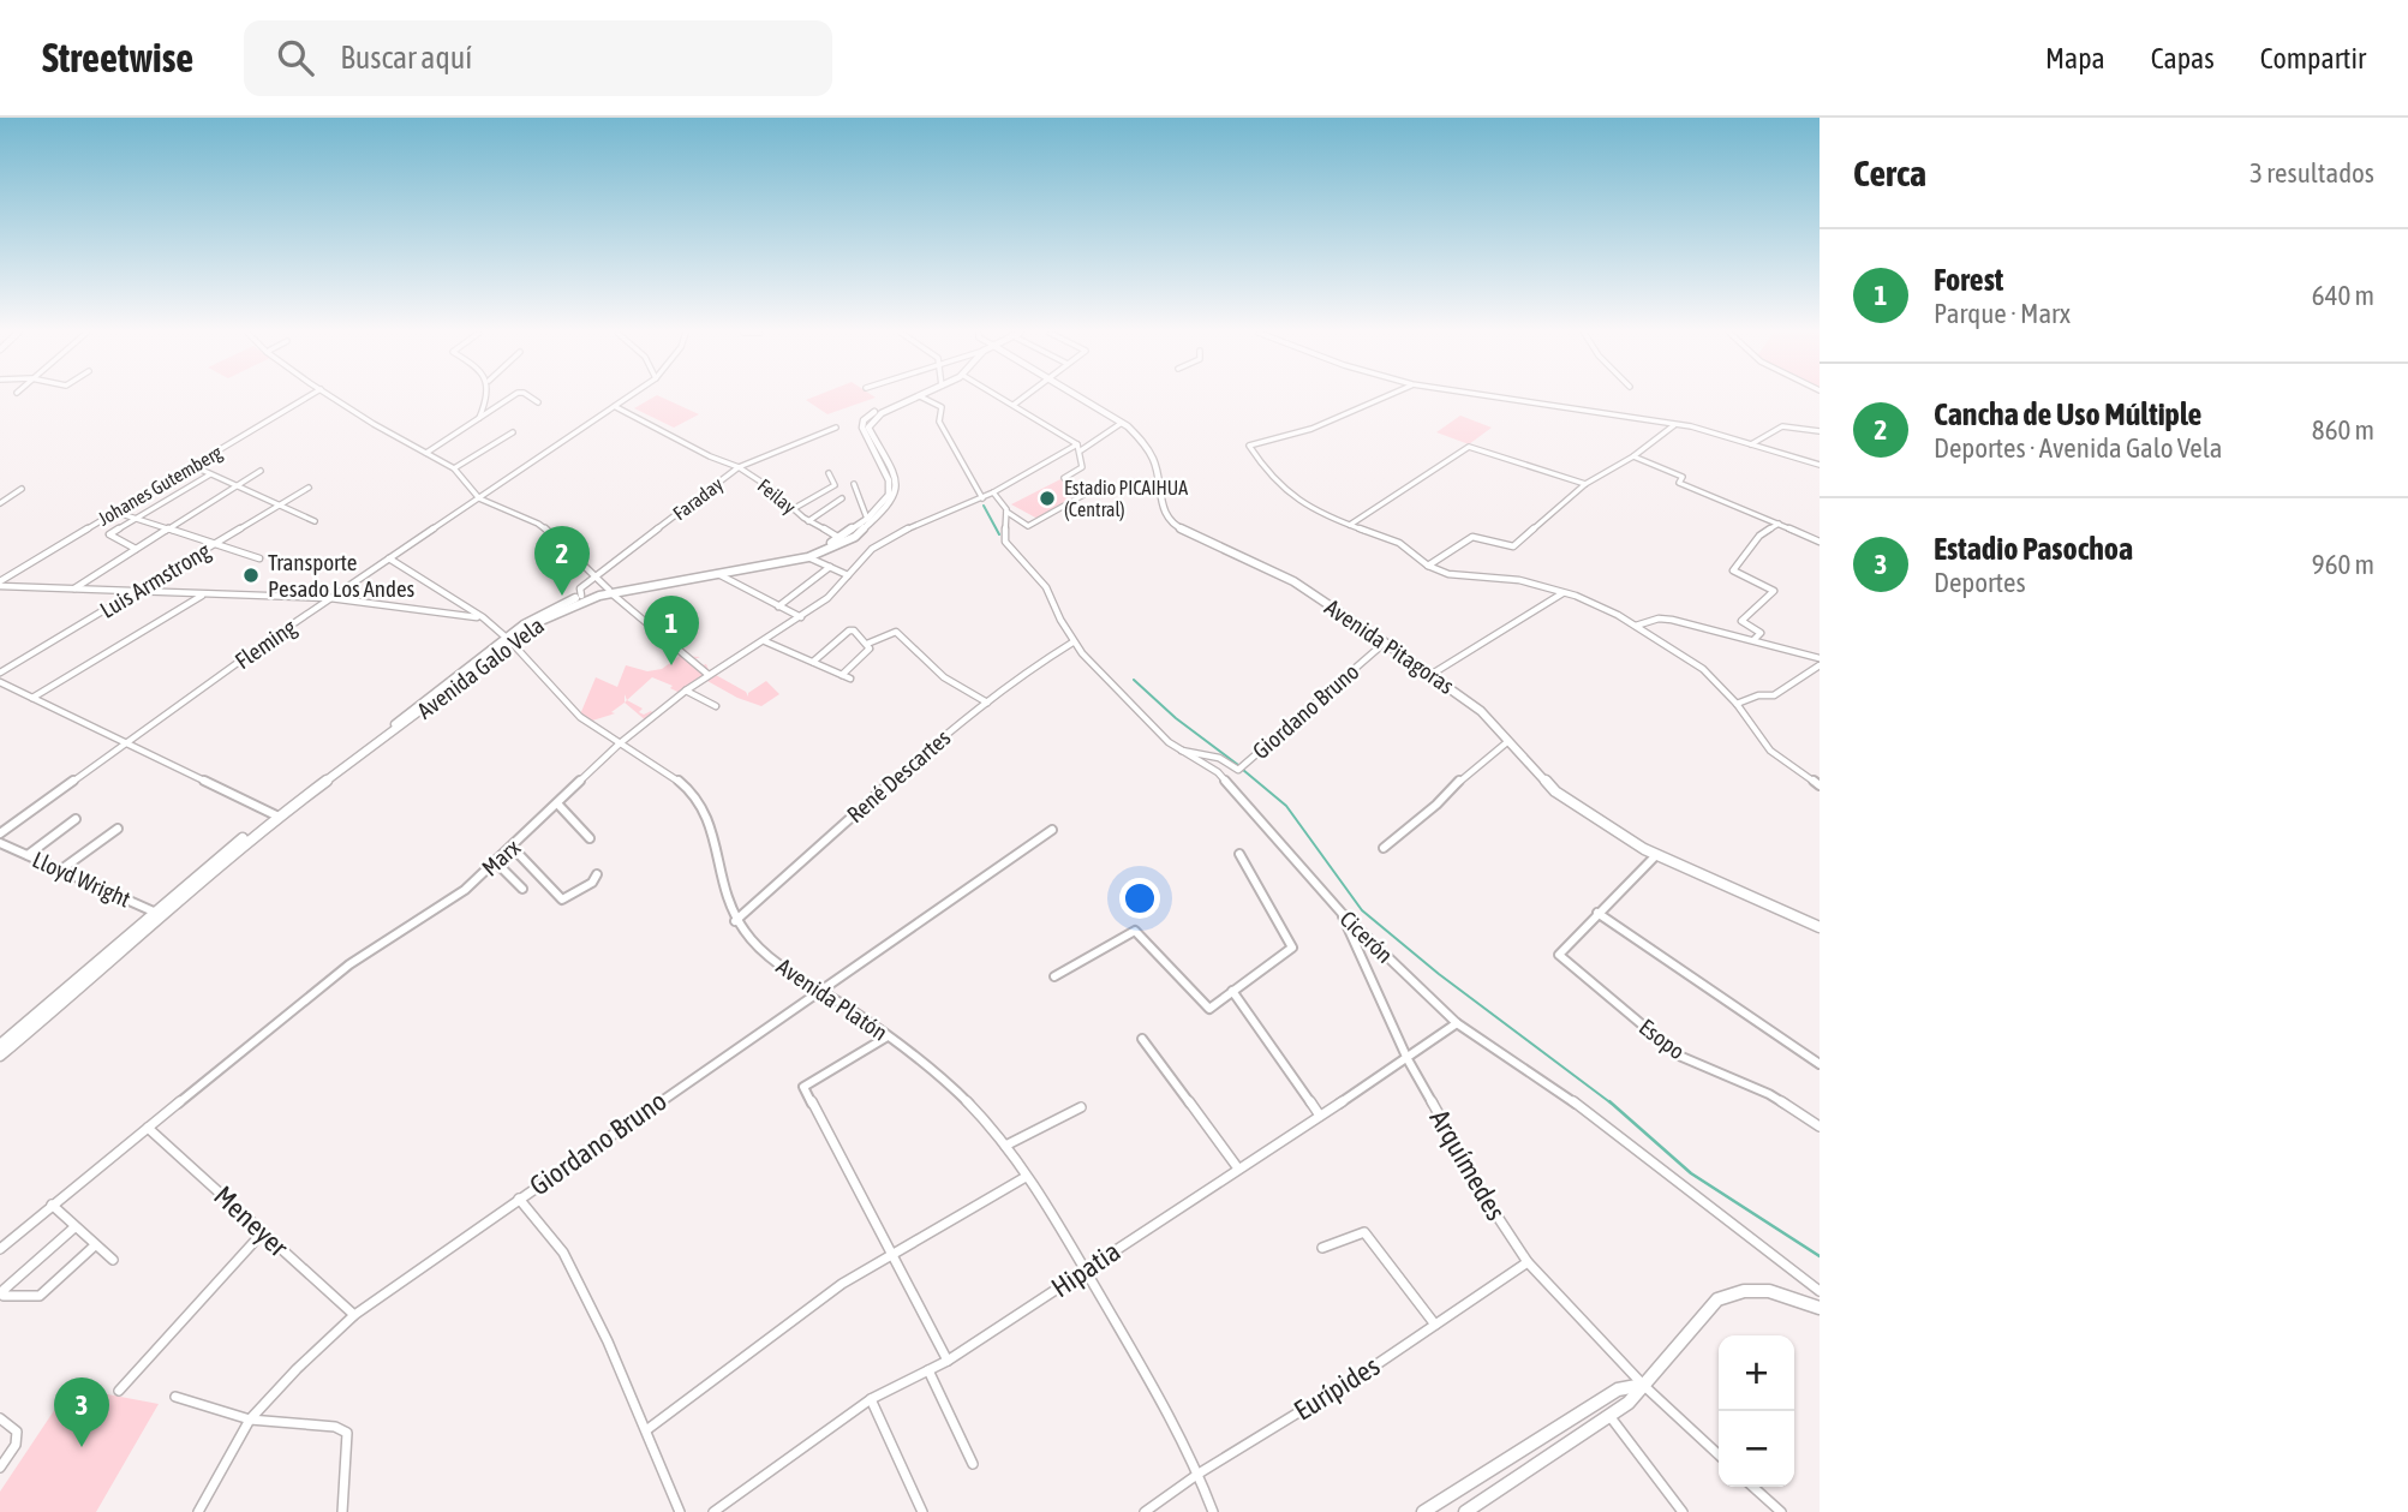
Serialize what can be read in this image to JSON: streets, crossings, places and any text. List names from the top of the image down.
{
  "streets": {
    "main road": ["Avenida Pitagoras", "Avenida Galo Vela"],
    "street": [
      "Johanes Gutemberg",
      "Feilay",
      "Faraday",
      "Luis Armstrong",
      "Fleming",
      "Giordano Bruno",
      "René Descartes",
      "Marx",
      "Lloyd Wright",
      "Cicerón",
      "Avenida Platón",
      "Esopo",
      "Arquímedes",
      "Meneyer",
      "Hipatia",
      "Eurípides"
    ]
  },
  "crossings": [
    ["Feilay", "Faraday"],
    ["Feilay", "Fleming"],
    ["Feilay", "Avenida Galo Vela"],
    ["Faraday", "Avenida Galo Vela"],
    ["Fleming", "Avenida Platón"],
    ["Avenida Pitagoras", "Giordano Bruno"],
    ["Avenida Galo Vela", "Lloyd Wright"],
    ["Avenida Galo Vela", "Avenida Platón"],
    ["Giordano Bruno", "Cicerón"],
    ["Giordano Bruno", "Avenida Platón"],
    ["Giordano Bruno", "Meneyer"],
    ["René Descartes", "Cicerón"],
    ["René Descartes", "Avenida Platón"],
    ["Marx", "Avenida Platón"],
    ["Marx", "Meneyer"],
    ["Cicerón", "Arquímedes"],
    ["Cicerón", "Hipatia"],
    ["Avenida Platón", "Hipatia"],
    ["Avenida Platón", "Eurípides"],
    ["Arquímedes", "Hipatia"],
    ["Arquímedes", "Eurípides"]
  ],
  "places": ["Estadio PICAIHUA (Central)", "Transporte Pesado Los Andes"],
  "page": {
    "header": "Streetwise",
    "search": "Buscar aquí",
    "nav": ["Mapa", "Capas", "Compartir"],
    "heading": ["Cerca", "3 resultados"],
    "list": [
      {
        "mark": "1",
        "name": "Forest",
        "note": "Parque · Marx",
        "value": "640 m"
      },
      {
        "mark": "2",
        "name": "Cancha de Uso Múltiple",
        "note": "Deportes · Avenida Galo Vela",
        "value": "860 m"
      },
      {
        "mark": "3",
        "name": "Estadio Pasochoa",
        "note": "Deportes",
        "value": "960 m"
      }
    ],
    "pins": ["2", "1", "3"],
    "map_buttons": ["+", "−"]
  }
}
